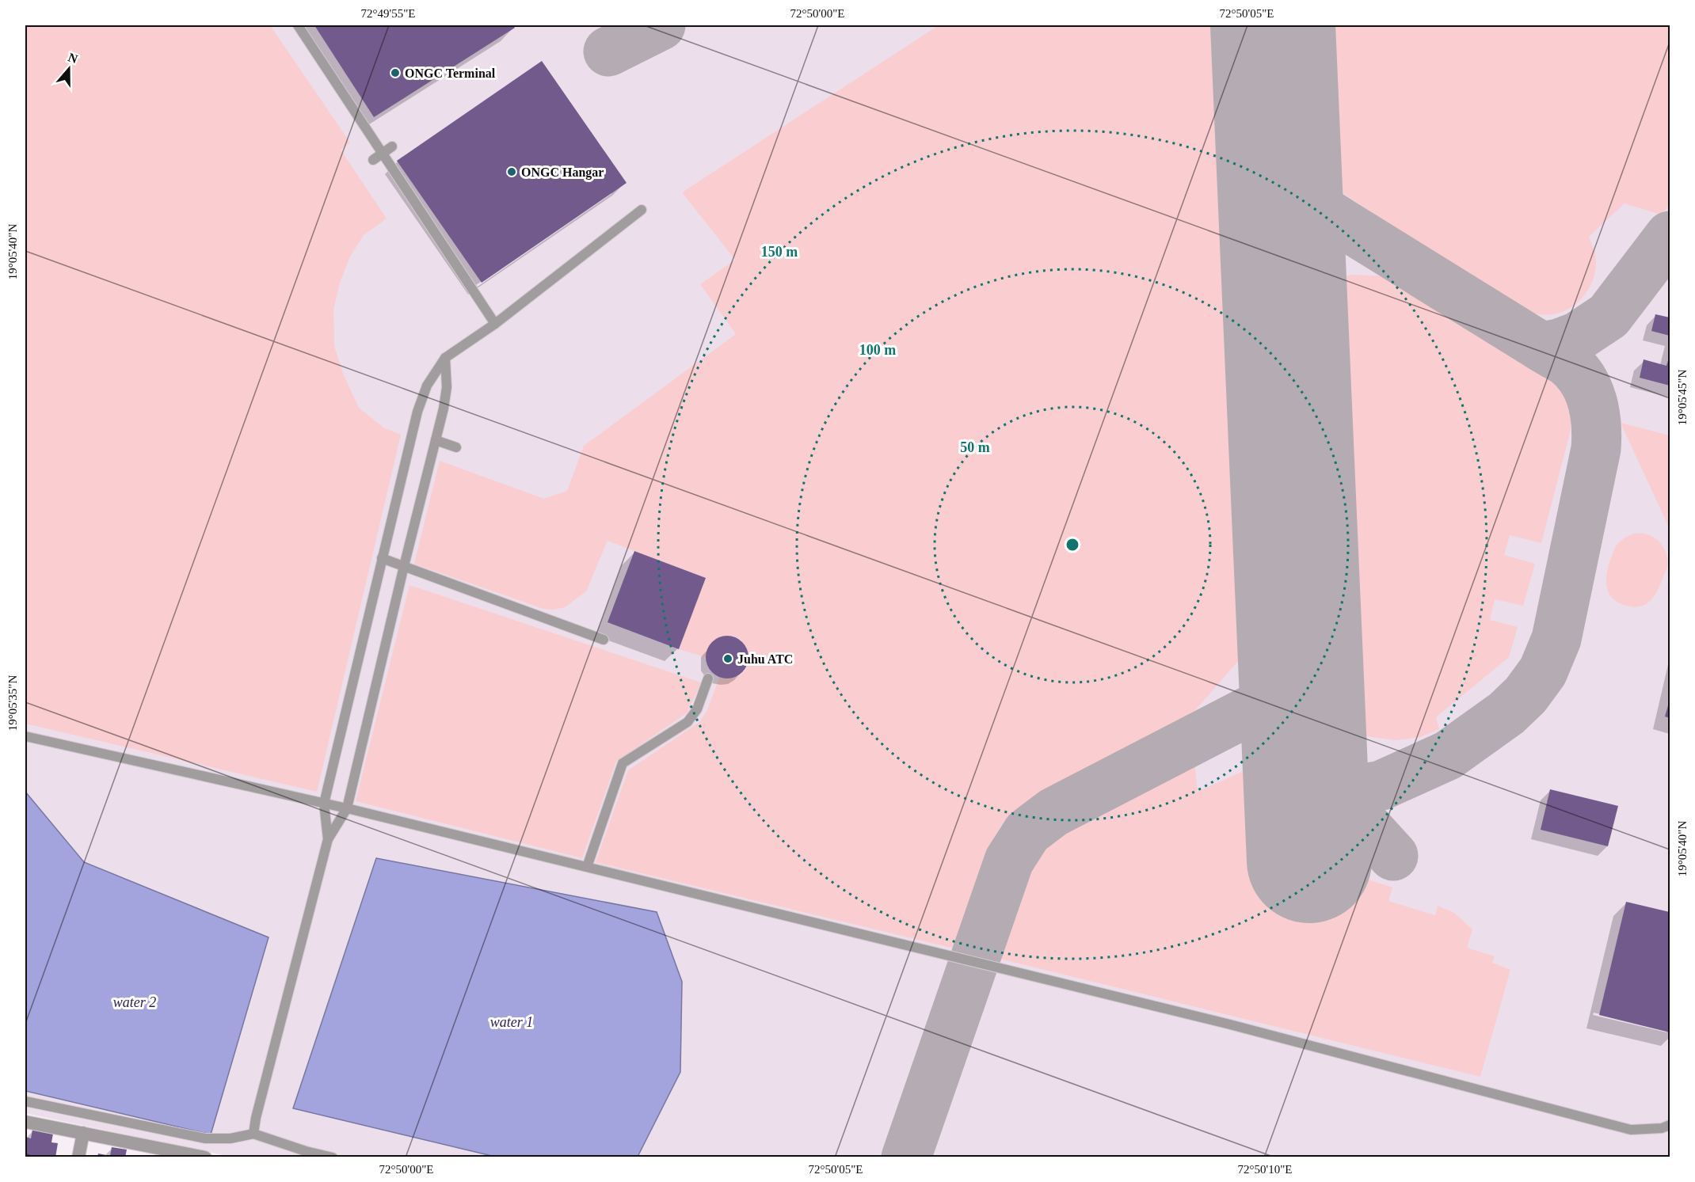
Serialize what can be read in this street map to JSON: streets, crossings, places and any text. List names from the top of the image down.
{
  "water": ["water 2", "water 1"],
  "places": ["ONGC Terminal", "ONGC Hangar", "Juhu ATC"],
  "north": "top",
  "coordinates": [
    "72°49'55\"E",
    "72°50'00\"E",
    "72°50'05\"E",
    "19°05'40\"N",
    "19°05'45\"N",
    "19°05'35\"N",
    "72°50'10\"E"
  ],
  "rings": ["150 m", "100 m", "50 m"]
}
